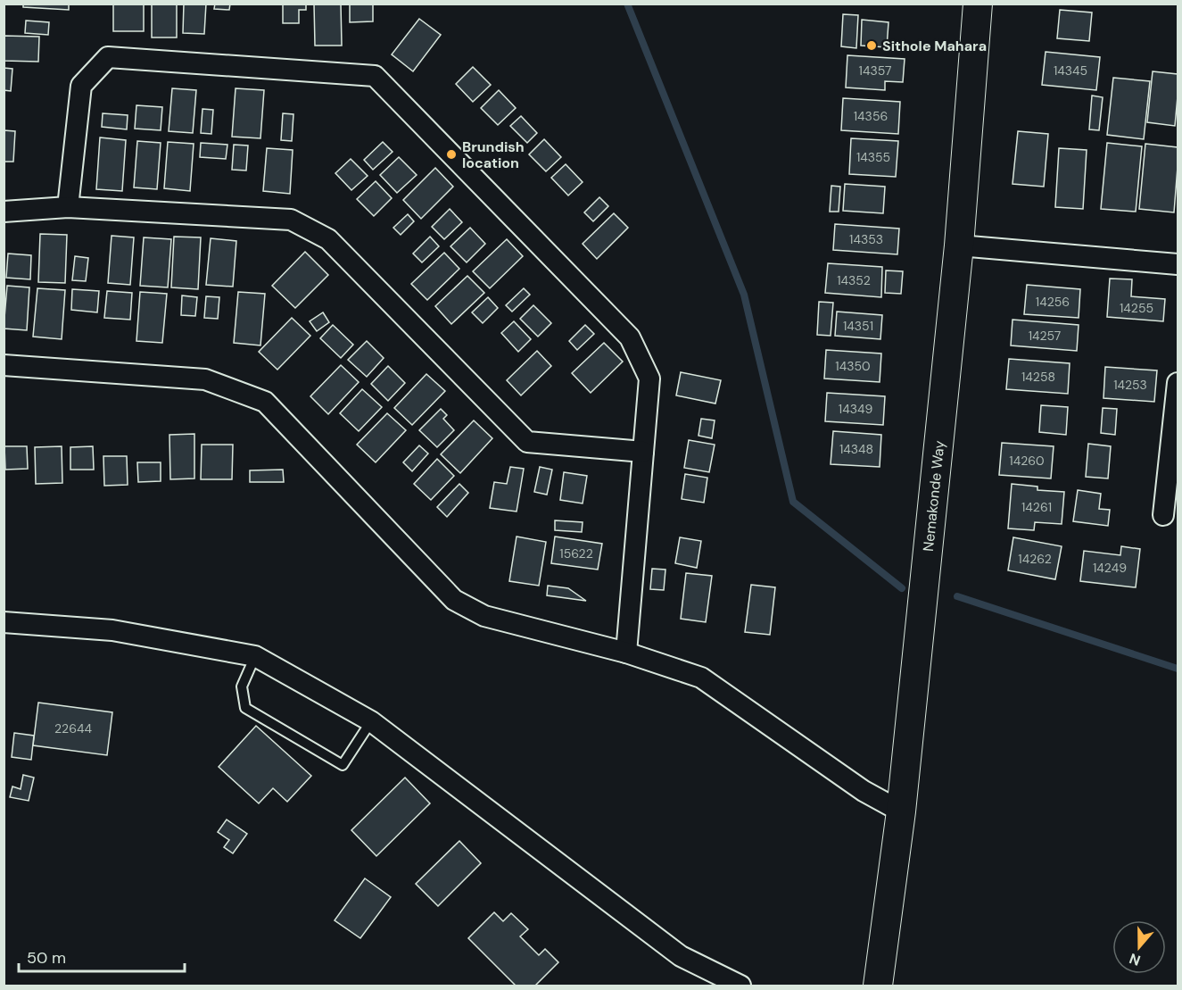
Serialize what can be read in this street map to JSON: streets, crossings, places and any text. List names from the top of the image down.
{
  "streets": {
    "street": ["Nemakonde Way"]
  },
  "places": ["Sithole Mahara", "Brundish location"],
  "house_numbers": [
    "14357",
    "14345",
    "14356",
    "14355",
    "14353",
    "14352",
    "14256",
    "14255",
    "14351",
    "14257",
    "14350",
    "14258",
    "14253",
    "14349",
    "14348",
    "14260",
    "14261",
    "15622",
    "14262",
    "14249",
    "22644"
  ],
  "scale_bar": "50 m",
  "north": "bottom"
}
